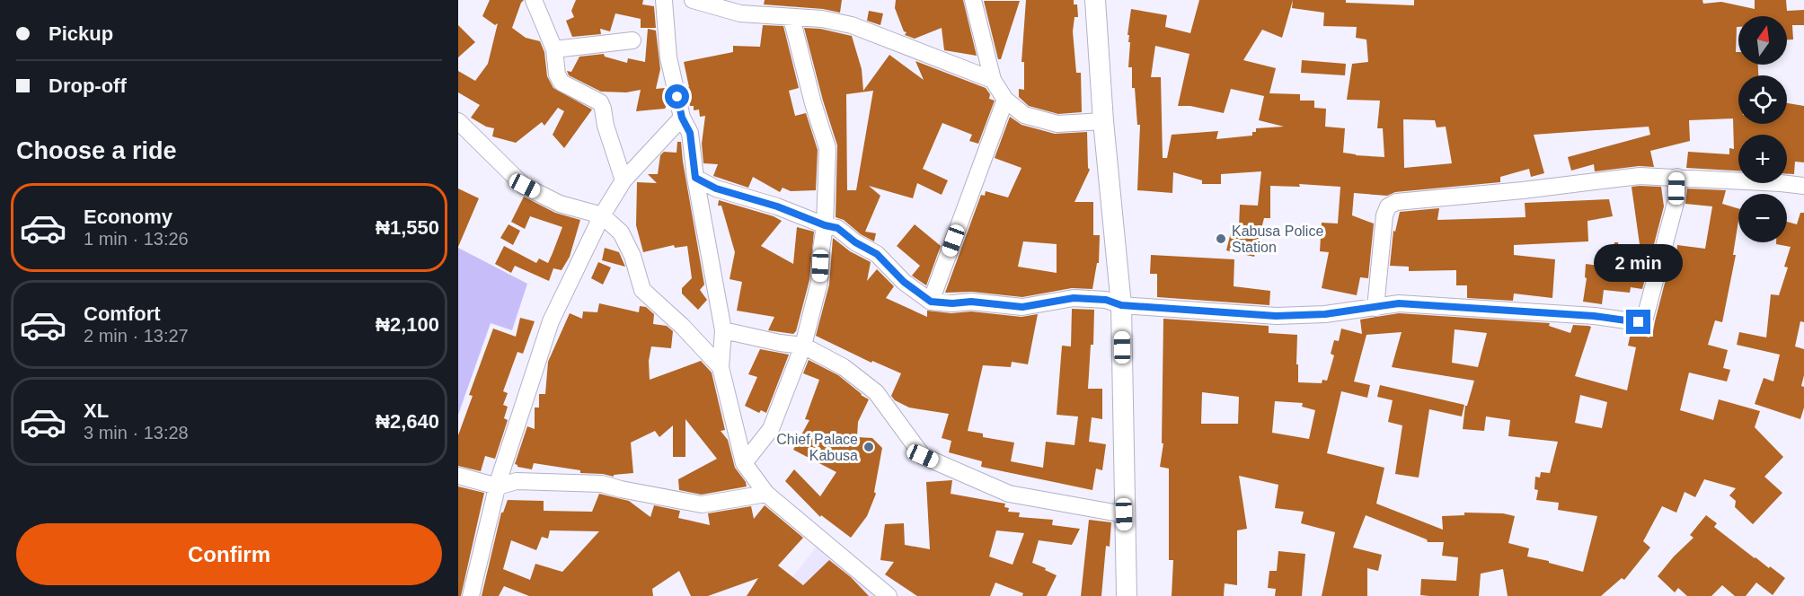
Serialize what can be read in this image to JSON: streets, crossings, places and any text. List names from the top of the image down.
{
  "places": ["Kabusa Police Station", "Chief Palace Kabusa"],
  "north": "top",
  "page": {
    "banner": ["Pickup", "Drop-off"],
    "map_buttons": ["+", "−"],
    "heading": "Choose a ride",
    "list": [
      {
        "name": "Economy",
        "note": "1 min · 13:26",
        "value": "₦1,550"
      },
      {
        "name": "Comfort",
        "note": "2 min · 13:27",
        "value": "₦2,100"
      },
      {
        "name": "XL",
        "note": "3 min · 13:28",
        "value": "₦2,640"
      }
    ],
    "bubble": "2 min",
    "buttons": "Confirm"
  }
}
